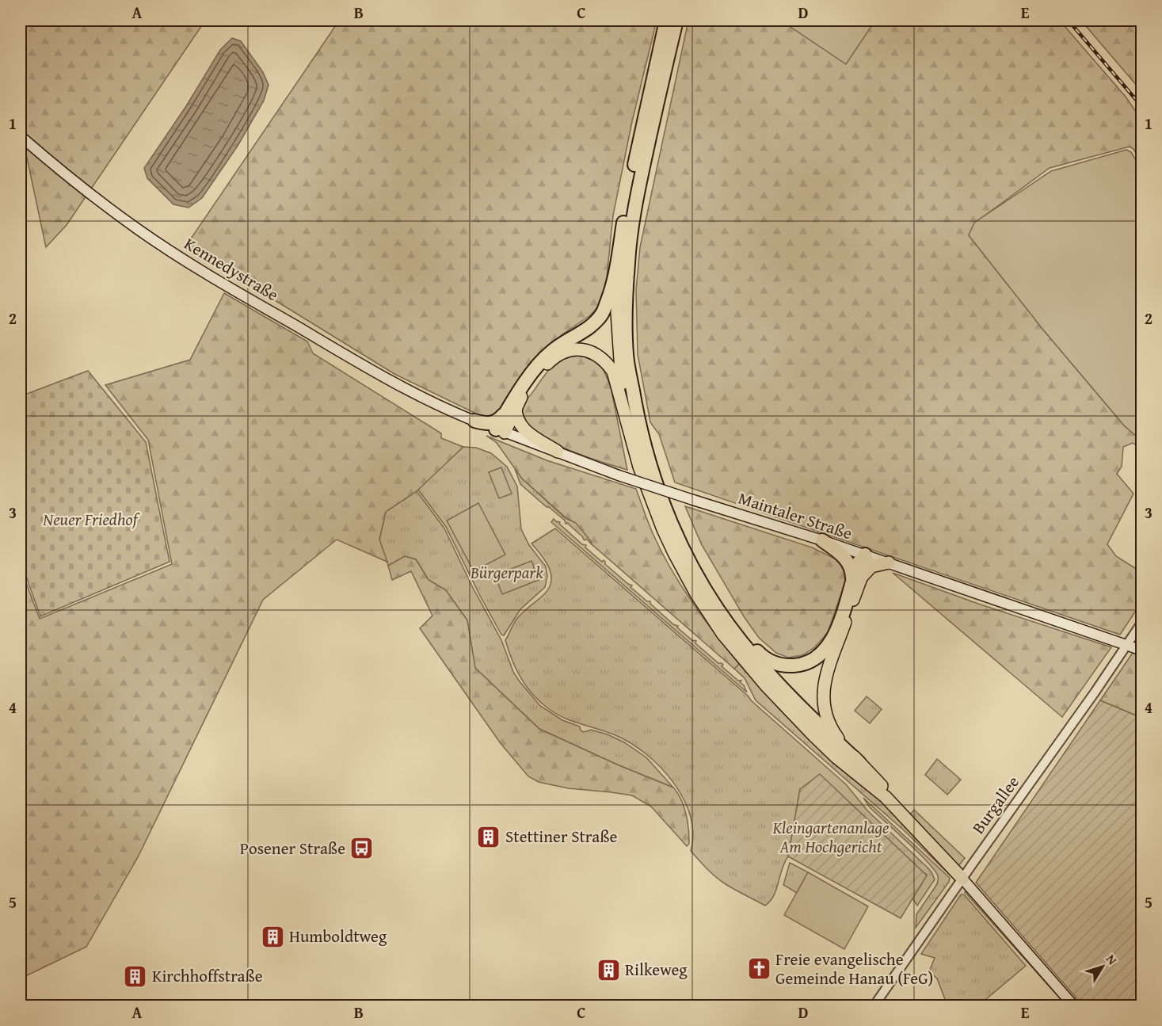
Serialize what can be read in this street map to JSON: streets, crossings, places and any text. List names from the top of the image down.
{
  "streets": {
    "main road": ["Kennedystraße", "Maintaler Straße"],
    "street": ["Burgallee"]
  },
  "crossings": [
    ["Kennedystraße", "Maintaler Straße"],
    ["Maintaler Straße", "Burgallee"]
  ],
  "parks": ["Neuer Friedhof", "Bürgerpark", "Kleingartenanlage Am Hochgericht"],
  "places": {
    "building": [
      "Stettiner Straße",
      "Humboldtweg",
      "Rilkeweg",
      "Kirchhoffstraße"
    ],
    "bus stop": ["Posener Straße"],
    "church": ["Freie evangelische Gemeinde Hanau (FeG)"]
  },
  "north": "top right",
  "grid": {
    "columns": [
      "A",
      "B",
      "C",
      "D",
      "E"
    ],
    "rows": [
      "1",
      "2",
      "3",
      "4",
      "5"
    ]
  }
}
